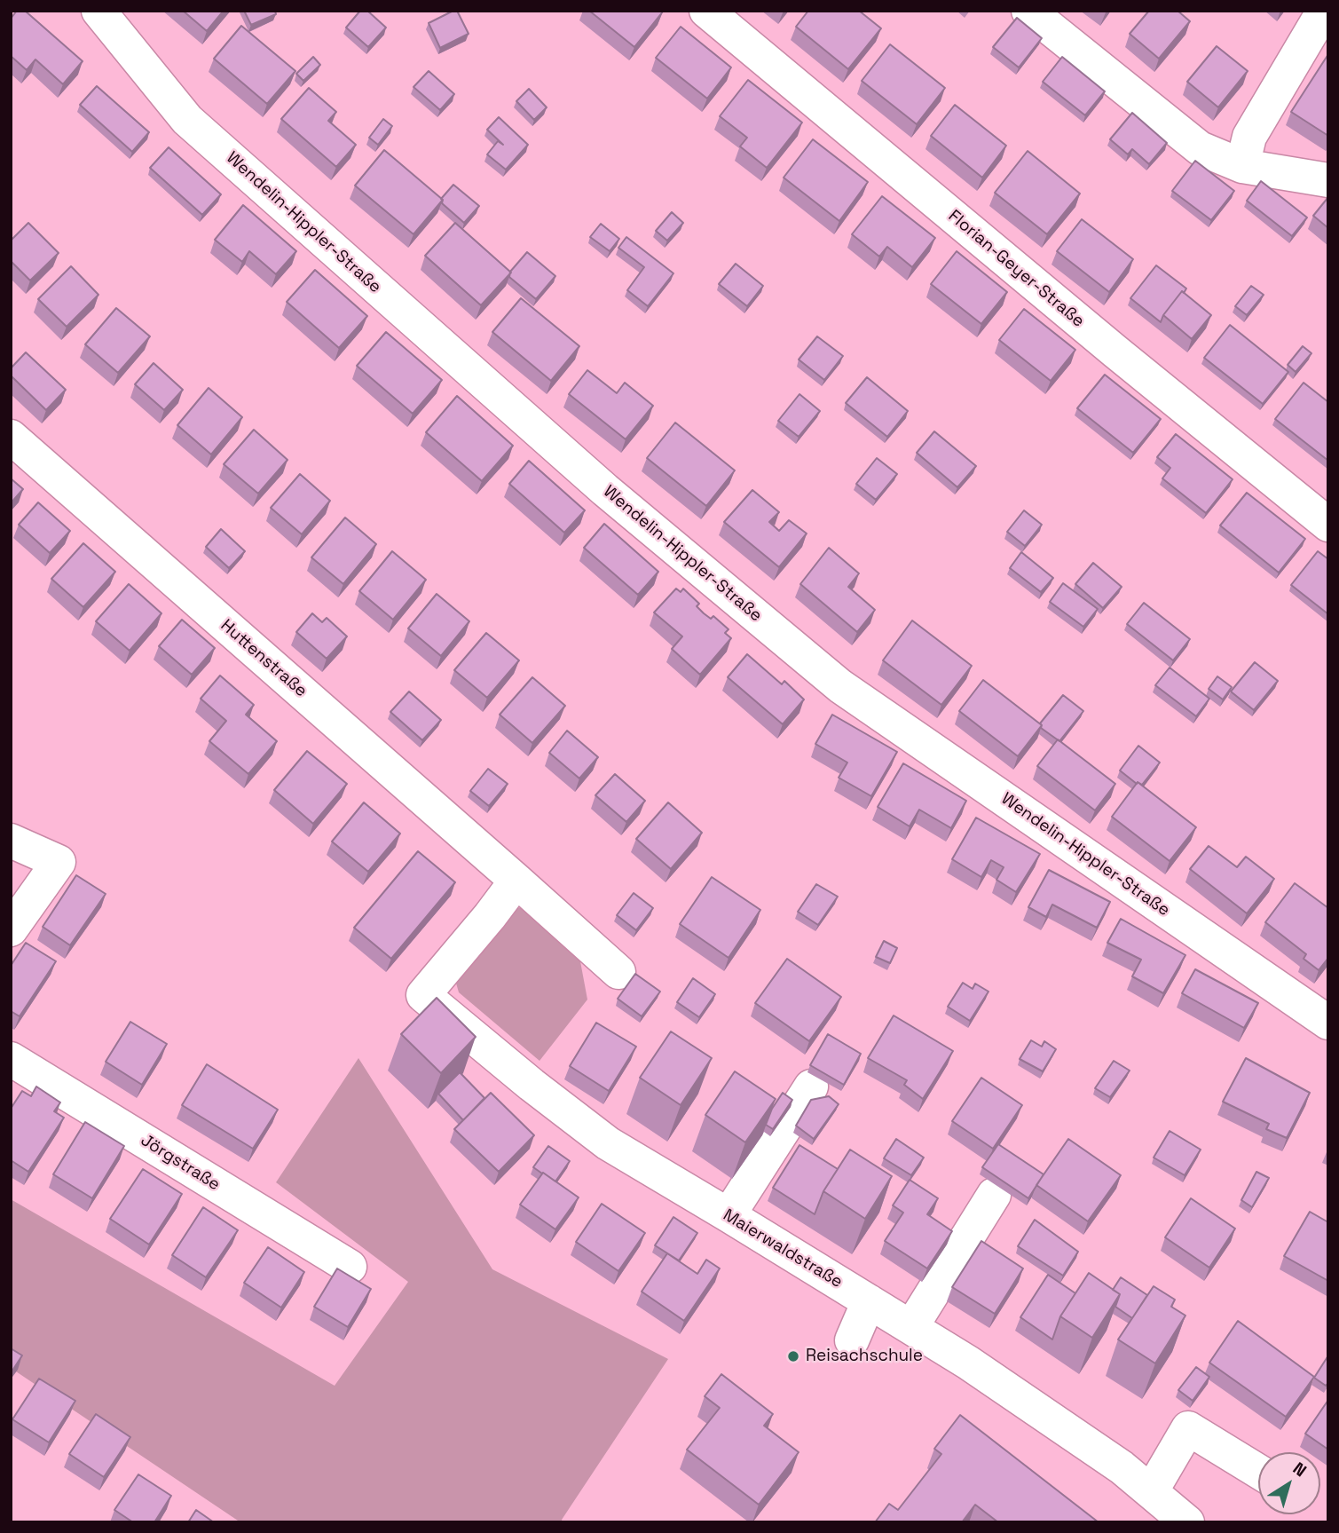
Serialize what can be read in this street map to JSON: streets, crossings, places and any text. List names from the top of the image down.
{
  "streets": {
    "street": [
      "Wendelin-Hippler-Straße",
      "Florian-Geyer-Straße",
      "Huttenstraße",
      "Jörgstraße",
      "Maierwaldstraße"
    ]
  },
  "crossings": [
    ["Huttenstraße", "Maierwaldstraße"]
  ],
  "places": ["Reisachschule"],
  "north": "top right"
}
